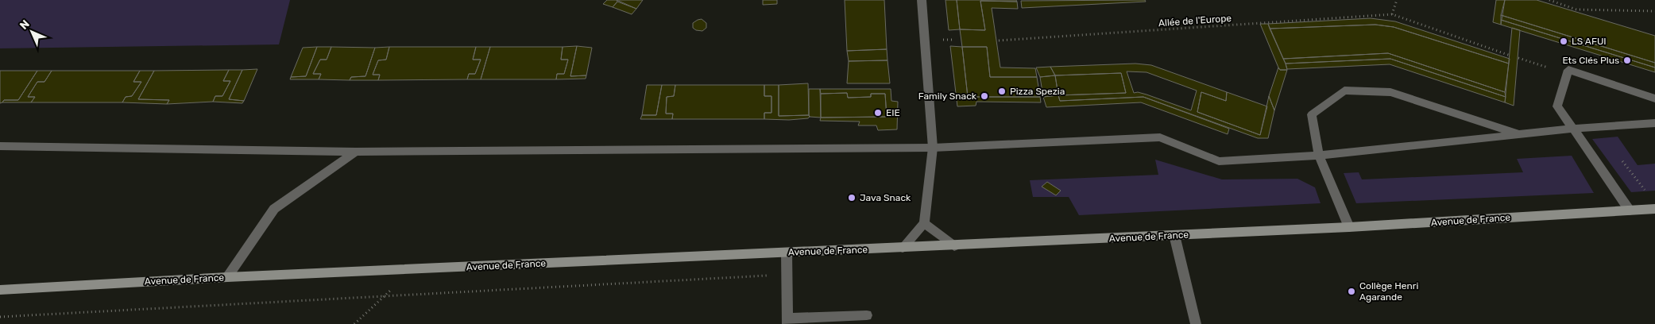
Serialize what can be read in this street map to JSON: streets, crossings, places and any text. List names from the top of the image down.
{
  "streets": {
    "main road": ["Avenue de France"],
    "path": ["Allée de l'Europe"]
  },
  "places": [
    "LS AFUI",
    "Ets Clés Plus",
    "Pizza Spezia",
    "Family Snack",
    "EIE",
    "Java Snack",
    "Collège Henri Agarande"
  ],
  "north": "top left"
}
